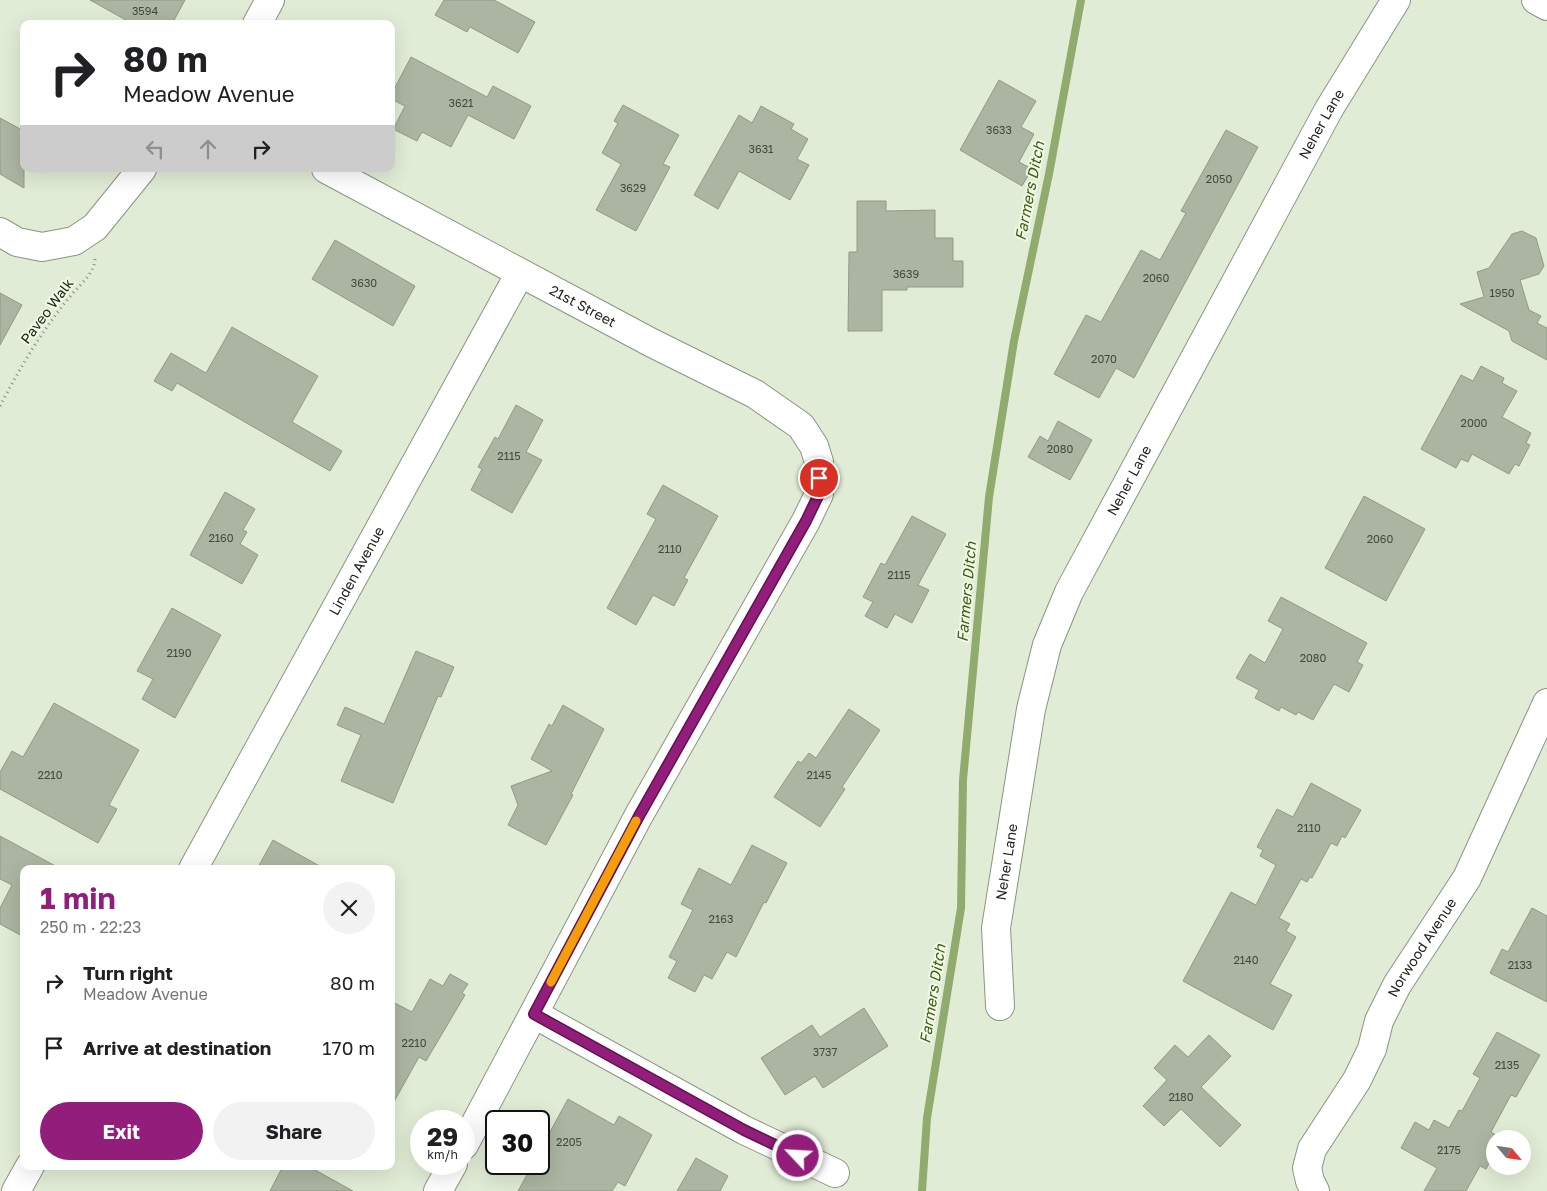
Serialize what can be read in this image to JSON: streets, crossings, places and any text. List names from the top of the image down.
{
  "streets": {
    "street": [
      "Neher Lane",
      "21st Street",
      "Linden Avenue",
      "Norwood Avenue"
    ],
    "path": ["Paveo Walk"]
  },
  "crossings": [
    ["21st Street", "Linden Avenue"]
  ],
  "water": ["Farmers Ditch"],
  "house_numbers": [
    "3594",
    "3621",
    "3633",
    "3631",
    "2050",
    "3629",
    "3639",
    "2060",
    "3630",
    "1950",
    "2070",
    "2000",
    "2080",
    "2115",
    "2160",
    "2060",
    "2110",
    "2115",
    "2190",
    "2080",
    "2210",
    "2145",
    "2110",
    "2163",
    "2140",
    "2133",
    "2210",
    "3737",
    "2135",
    "2180",
    "2205",
    "2175"
  ],
  "north": "bottom right",
  "page": {
    "turn": ["80 m", "Meadow Avenue"],
    "heading": ["1 min", "250 m · 22:23"],
    "list": [
      {
        "name": "Turn right",
        "note": "Meadow Avenue",
        "value": "80 m"
      },
      {
        "name": "Arrive at destination",
        "value": "170 m"
      }
    ],
    "buttons": ["Exit", "Share"],
    "speed": "29 km/h",
    "limit": "30"
  }
}
